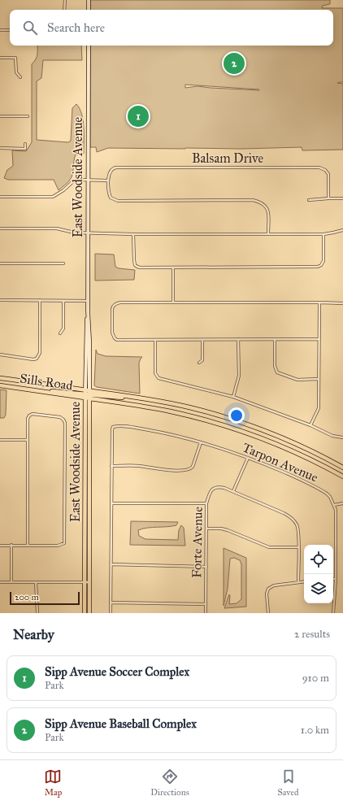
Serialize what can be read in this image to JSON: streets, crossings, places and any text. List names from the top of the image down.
{
  "streets": {
    "main road": ["East Woodside Avenue", "Sills Road"],
    "street": ["Balsam Drive", "Tarpon Avenue", "Forte Avenue"]
  },
  "crossings": [
    ["East Woodside Avenue", "Sills Road"]
  ],
  "scale_bar": "200 m",
  "page": {
    "search": "Search here",
    "pins": ["2", "1"],
    "scale": "200 m",
    "heading": ["Nearby", "2 results"],
    "list": [
      {
        "mark": "1",
        "name": "Sipp Avenue Soccer Complex",
        "note": "Park",
        "value": "910 m"
      },
      {
        "mark": "2",
        "name": "Sipp Avenue Baseball Complex",
        "note": "Park",
        "value": "1.0 km"
      }
    ],
    "nav": ["Map", "Directions", "Saved"]
  }
}
